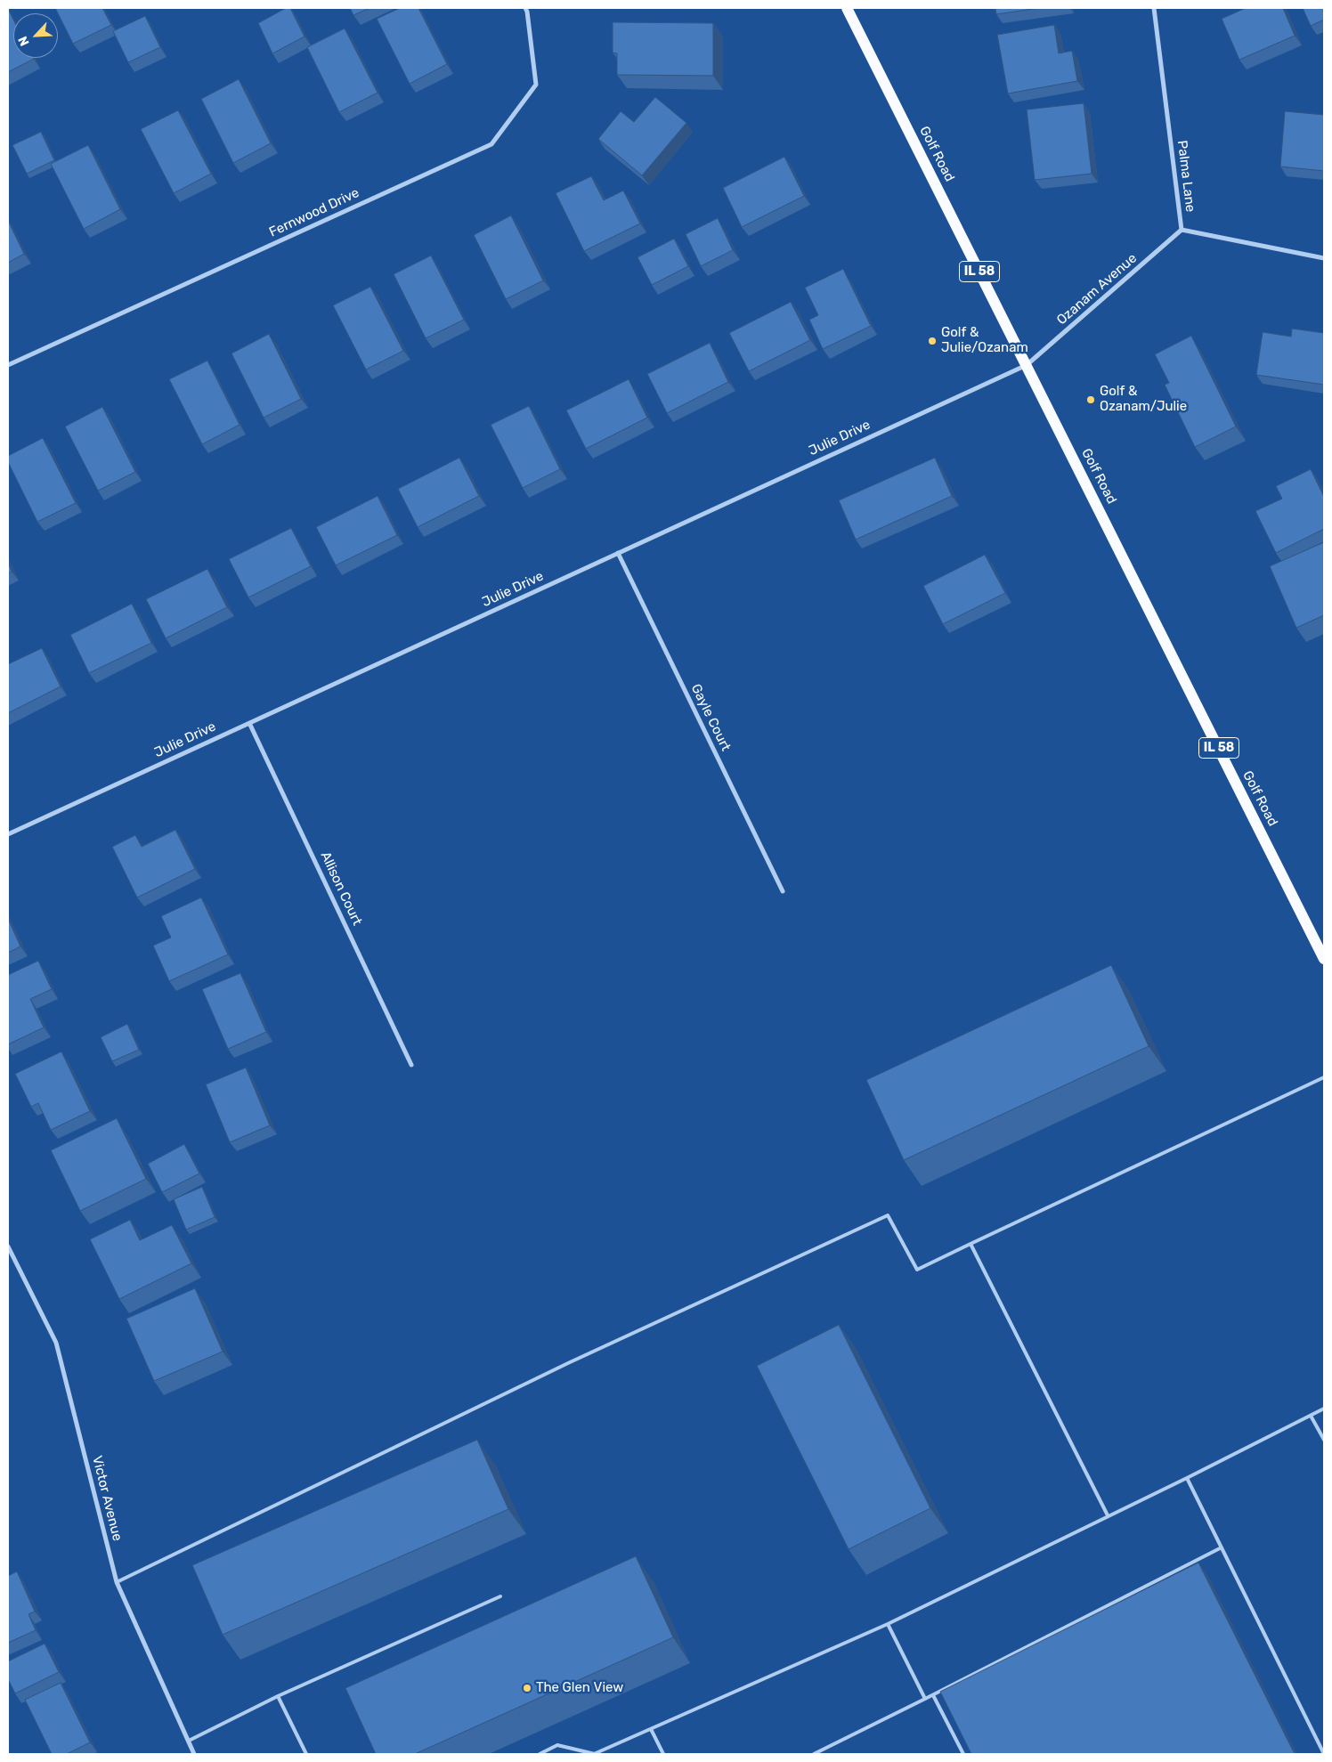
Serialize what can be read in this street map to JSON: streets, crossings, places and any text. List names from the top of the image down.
{
  "streets": {
    "main road": ["Golf Road", "IL 58"],
    "street": [
      "Palma Lane",
      "Fernwood Drive",
      "Ozanam Avenue",
      "Julie Drive",
      "Gayle Court",
      "Allison Court",
      "Victor Avenue"
    ]
  },
  "crossings": [
    ["Golf Road", "Ozanam Avenue"],
    ["Golf Road", "Julie Drive"],
    ["Palma Lane", "Ozanam Avenue"],
    ["Ozanam Avenue", "Julie Drive"],
    ["Julie Drive", "Gayle Court"],
    ["Julie Drive", "Allison Court"]
  ],
  "places": ["Golf & Julie/Ozanam", "Golf & Ozanam/Julie", "The Glen View"],
  "north": "bottom left"
}
